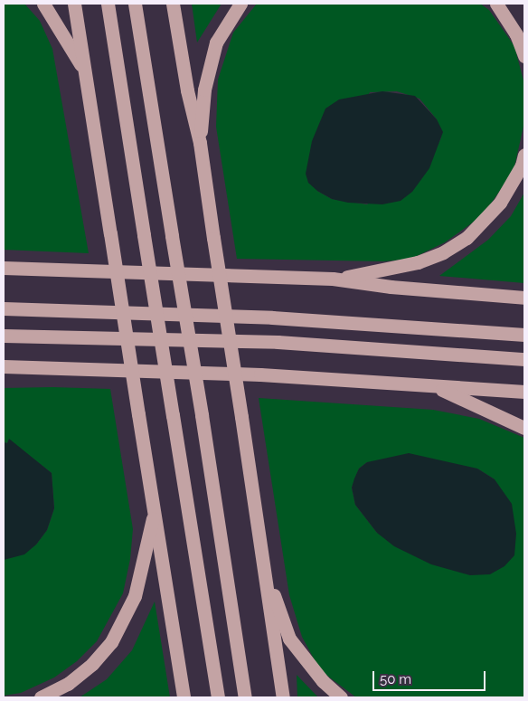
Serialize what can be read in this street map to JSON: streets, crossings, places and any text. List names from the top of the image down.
{
  "scale_bar": "50 m"
}
